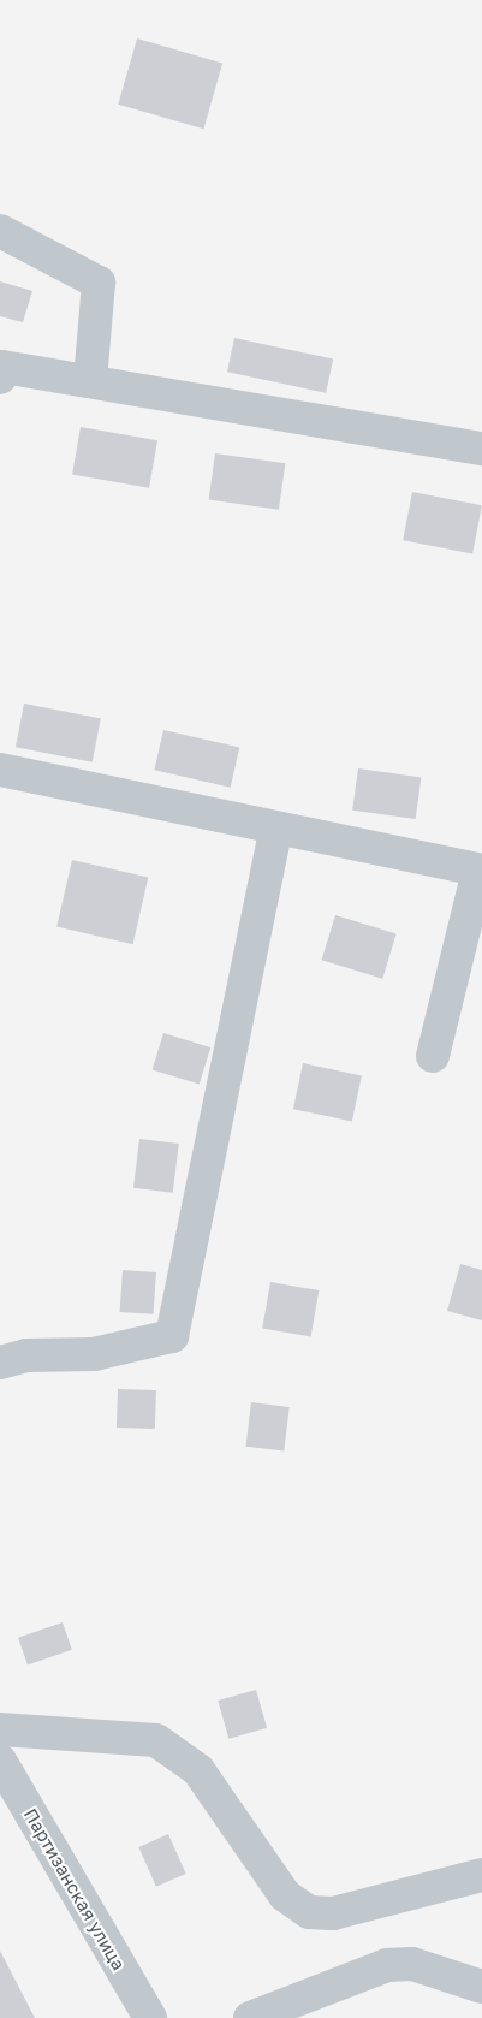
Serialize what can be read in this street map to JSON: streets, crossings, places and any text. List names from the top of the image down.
{
  "streets": {
    "street": ["Партизанская улица"]
  }
}
